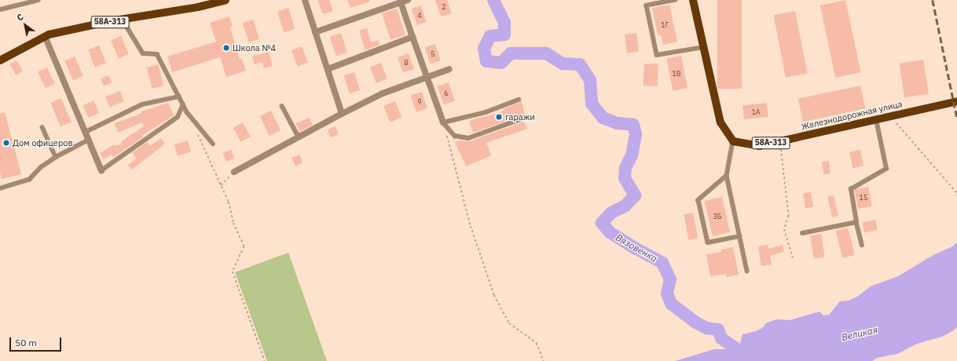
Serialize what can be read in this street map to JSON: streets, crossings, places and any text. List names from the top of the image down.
{
  "streets": {
    "main road": ["58А-313", "Железнодорожная улица"]
  },
  "water": ["Вязовенка", "Великая"],
  "places": ["Школа №4", "гаражи", "Дом офицеров"],
  "house_numbers": [
    "2",
    "4",
    "1Г",
    "5",
    "8",
    "1В",
    "6",
    "9",
    "1А",
    "15",
    "3Б"
  ],
  "scale_bar": "50 m",
  "north": "top left"
}
